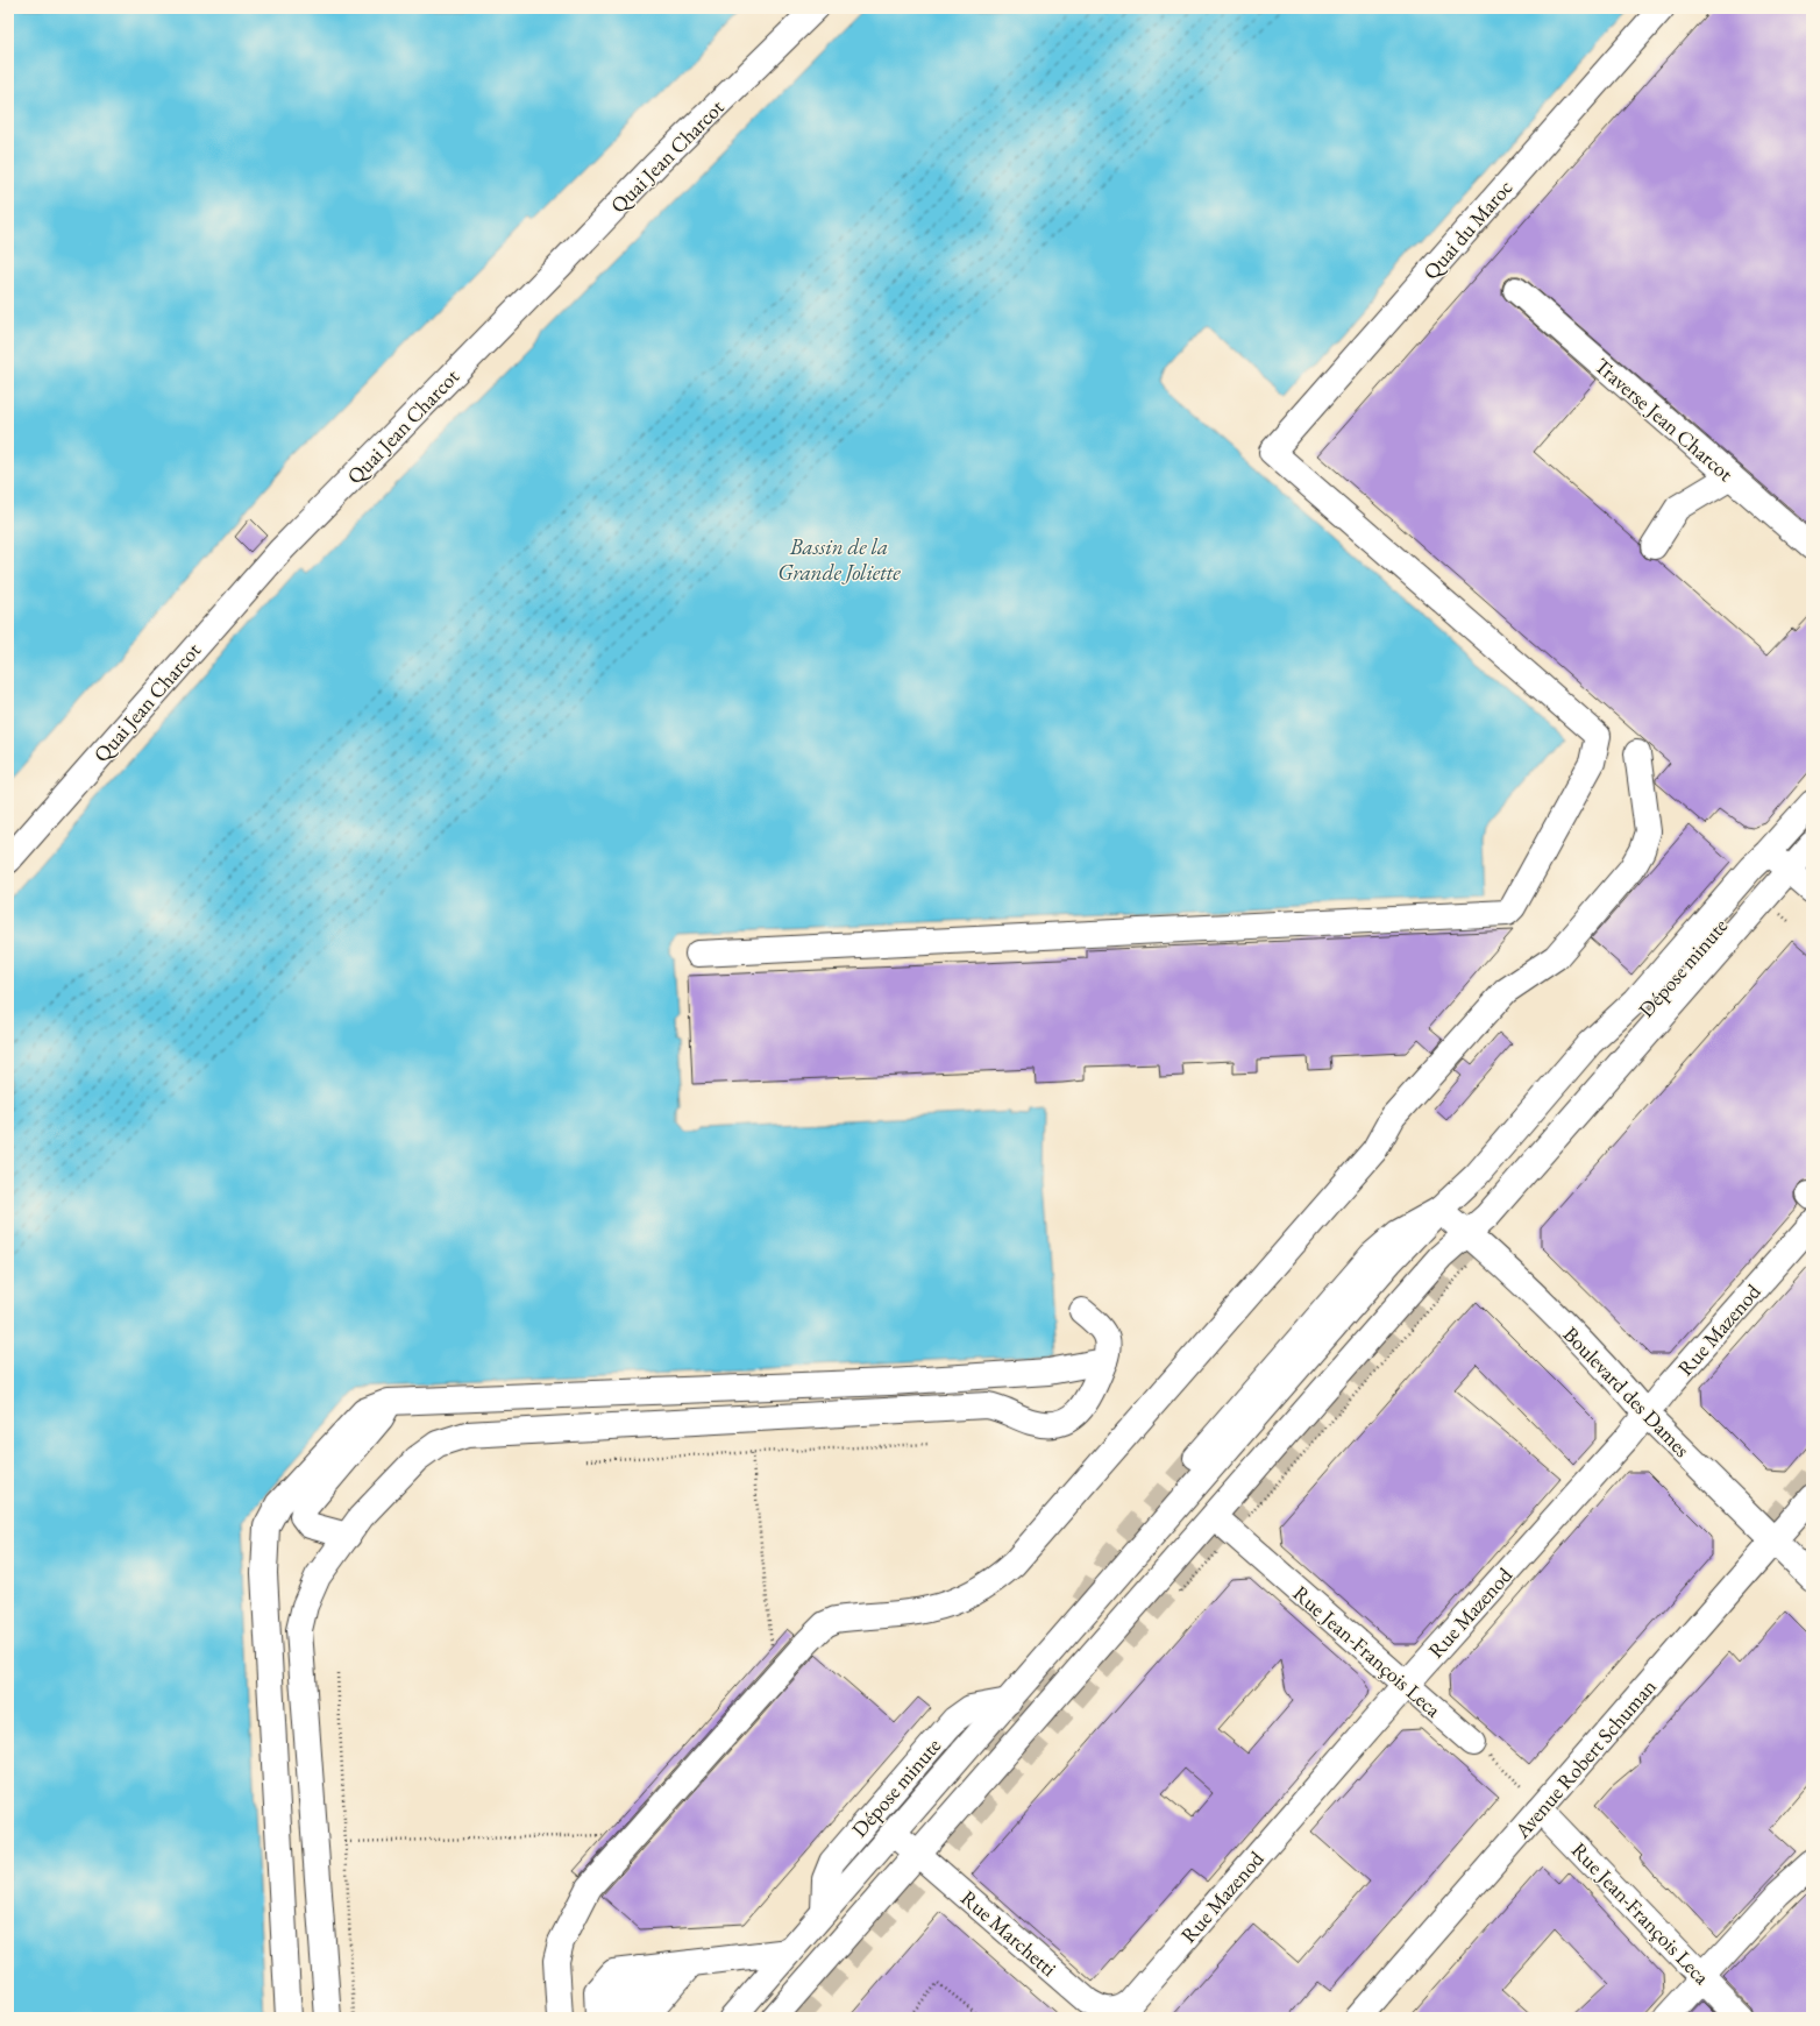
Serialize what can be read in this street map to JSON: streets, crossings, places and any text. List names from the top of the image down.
{
  "streets": {
    "main road": [
      "Quai Jean Charcot",
      "Quai du Maroc",
      "Traverse Jean Charcot",
      "Dépose minute",
      "Rue Mazenod",
      "Boulevard des Dames",
      "Rue Jean-François Leca",
      "Avenue Robert Schuman",
      "Rue Marchetti"
    ]
  },
  "crossings": [
    ["Rue Mazenod", "Boulevard des Dames"],
    ["Rue Mazenod", "Rue Jean-François Leca"],
    ["Rue Mazenod", "Rue Marchetti"],
    ["Boulevard des Dames", "Avenue Robert Schuman"],
    ["Rue Jean-François Leca", "Avenue Robert Schuman"]
  ],
  "water": ["Bassin de la Grande Joliette"]
}
